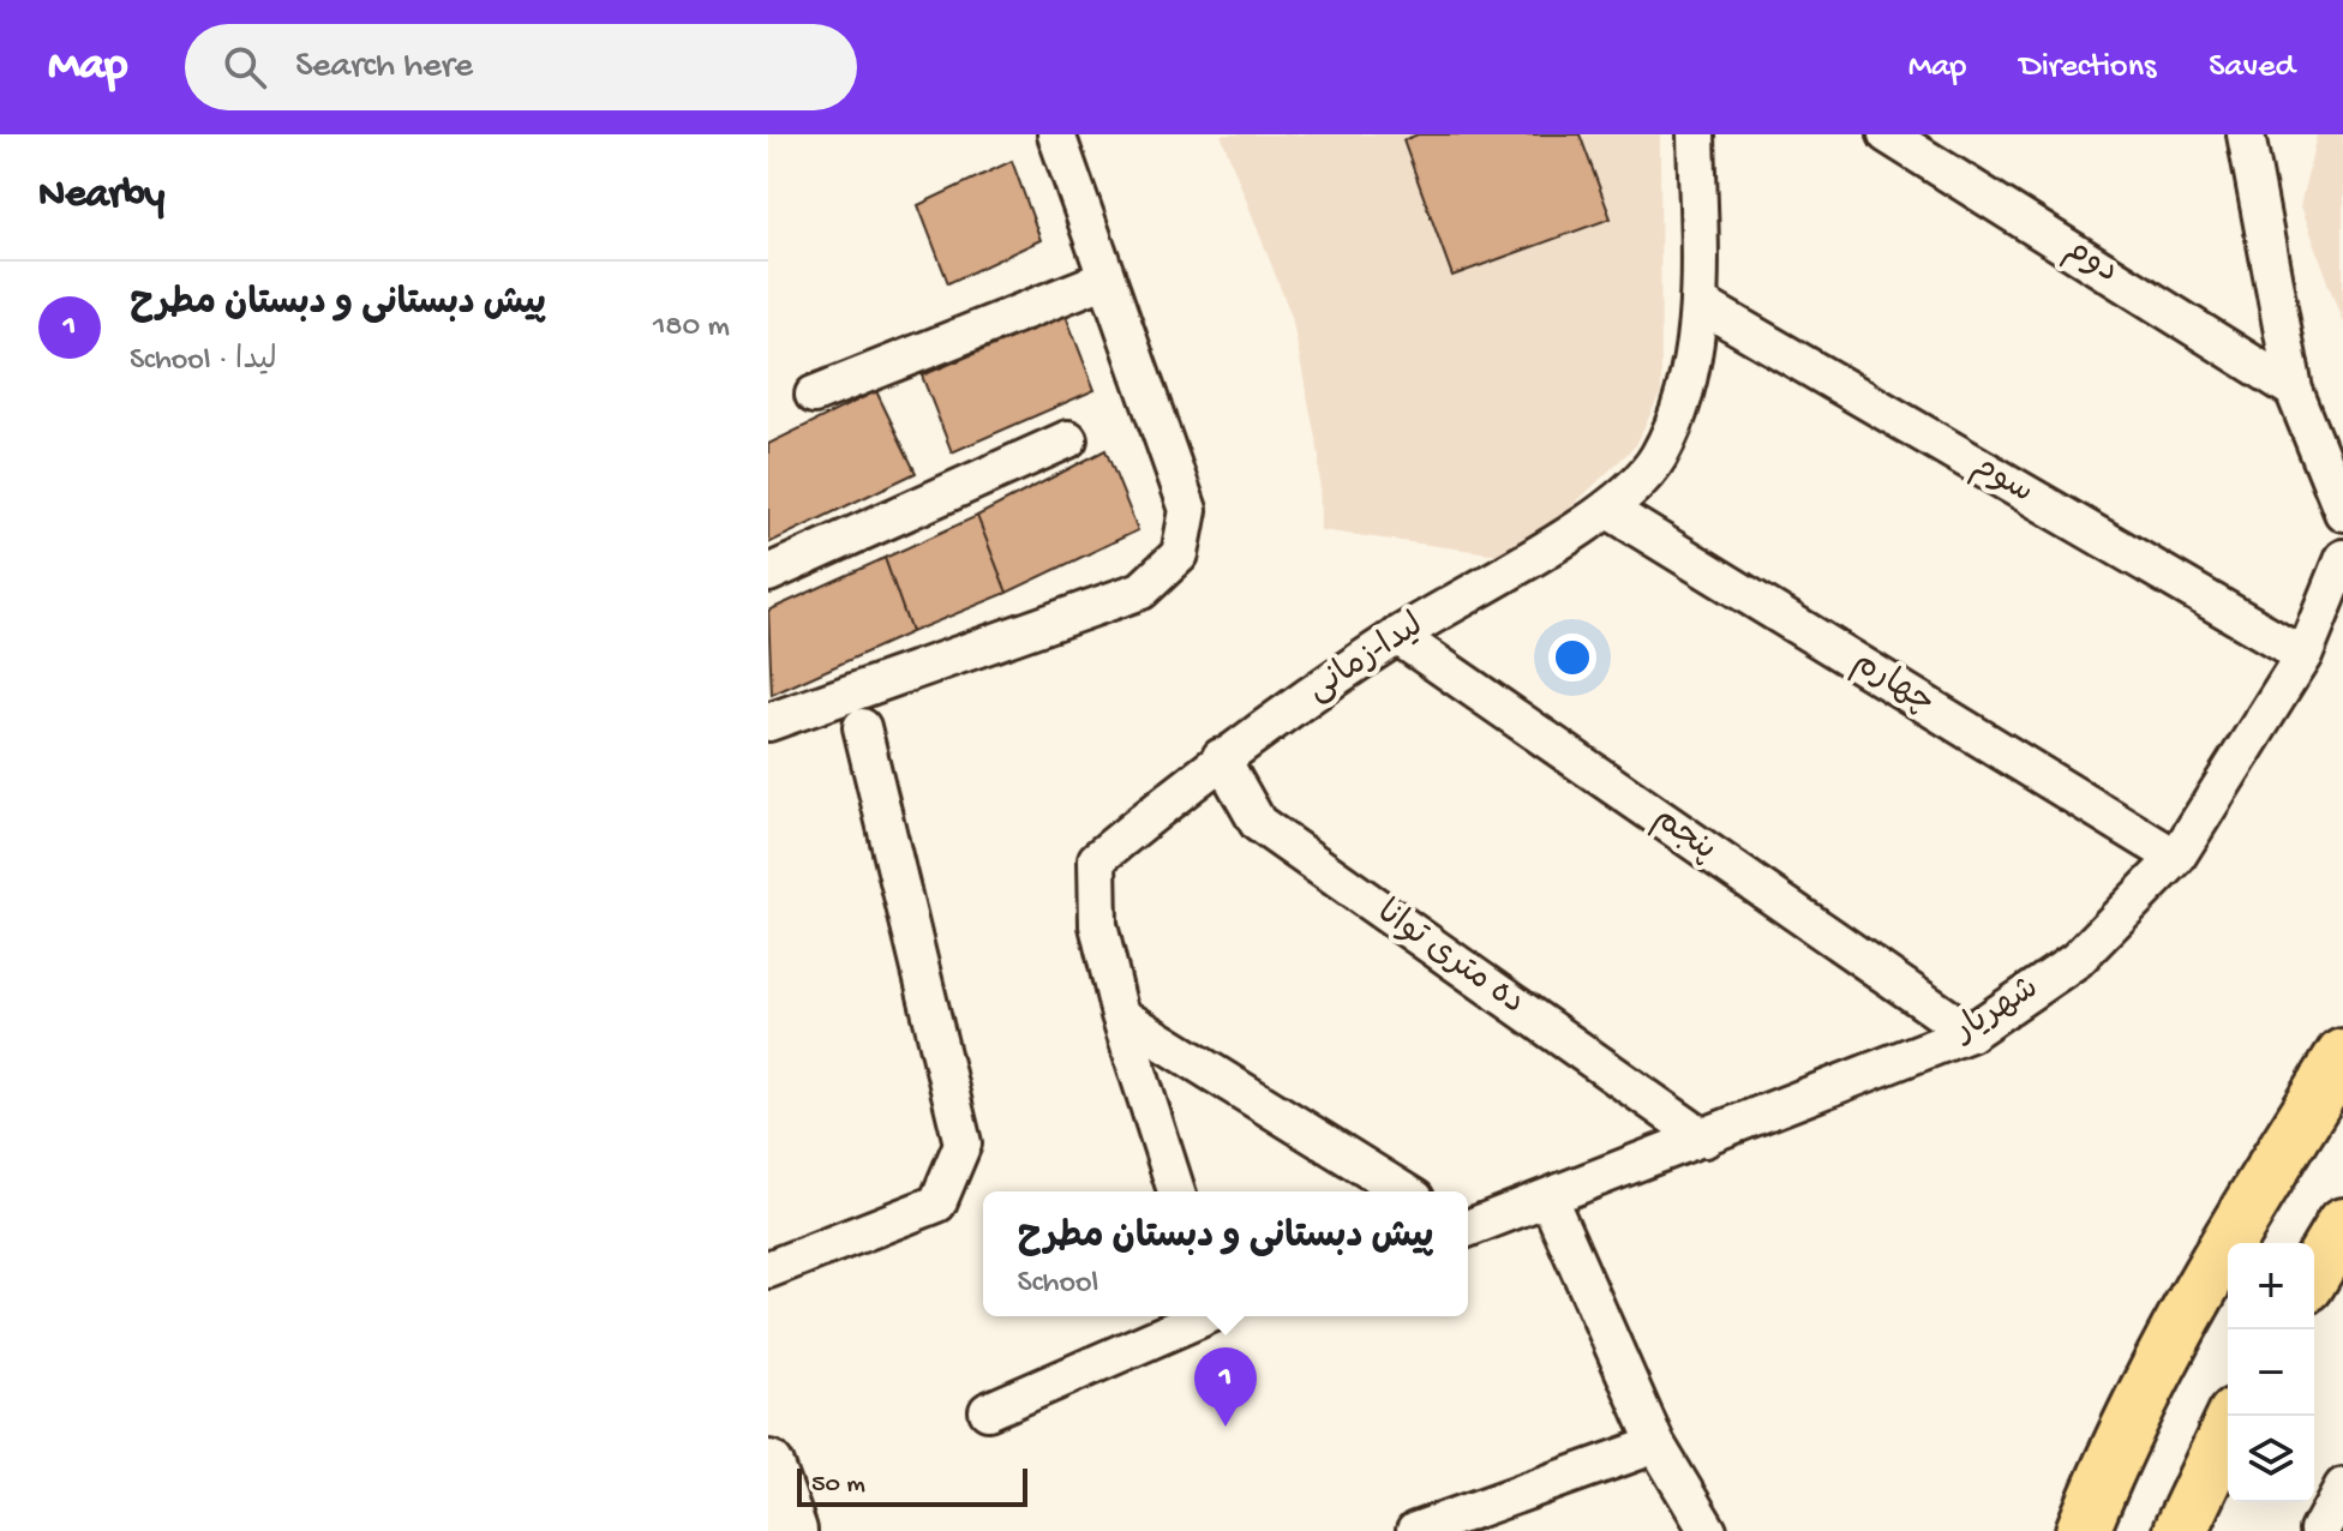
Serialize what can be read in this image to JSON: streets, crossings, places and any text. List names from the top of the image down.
{
  "streets": {
    "street": [
      "دوم",
      "سوم",
      "لیدا-زمانی",
      "چهارم",
      "پنجم",
      "ده متری توانا",
      "شهریار"
    ]
  },
  "crossings": [
    ["سوم", "لیدا-زمانی"],
    ["سوم", "شهریار"],
    ["لیدا-زمانی", "چهارم"],
    ["لیدا-زمانی", "پنجم"],
    ["لیدا-زمانی", "ده متری توانا"],
    ["چهارم", "شهریار"],
    ["پنجم", "شهریار"],
    ["ده متری توانا", "شهریار"]
  ],
  "scale_bar": "50 m",
  "page": {
    "header": "Map",
    "search": "Search here",
    "nav": ["Map", "Directions", "Saved"],
    "heading": "Nearby",
    "list": [
      {
        "mark": "1",
        "name": "پیش دبستانی و دبستان مطرح",
        "note": "School · لیدا",
        "value": "180 m"
      }
    ],
    "popup": ["پیش دبستانی و دبستان مطرح", "School"],
    "map_buttons": ["+", "−"],
    "pins": "1",
    "scale": "50 m"
  }
}
